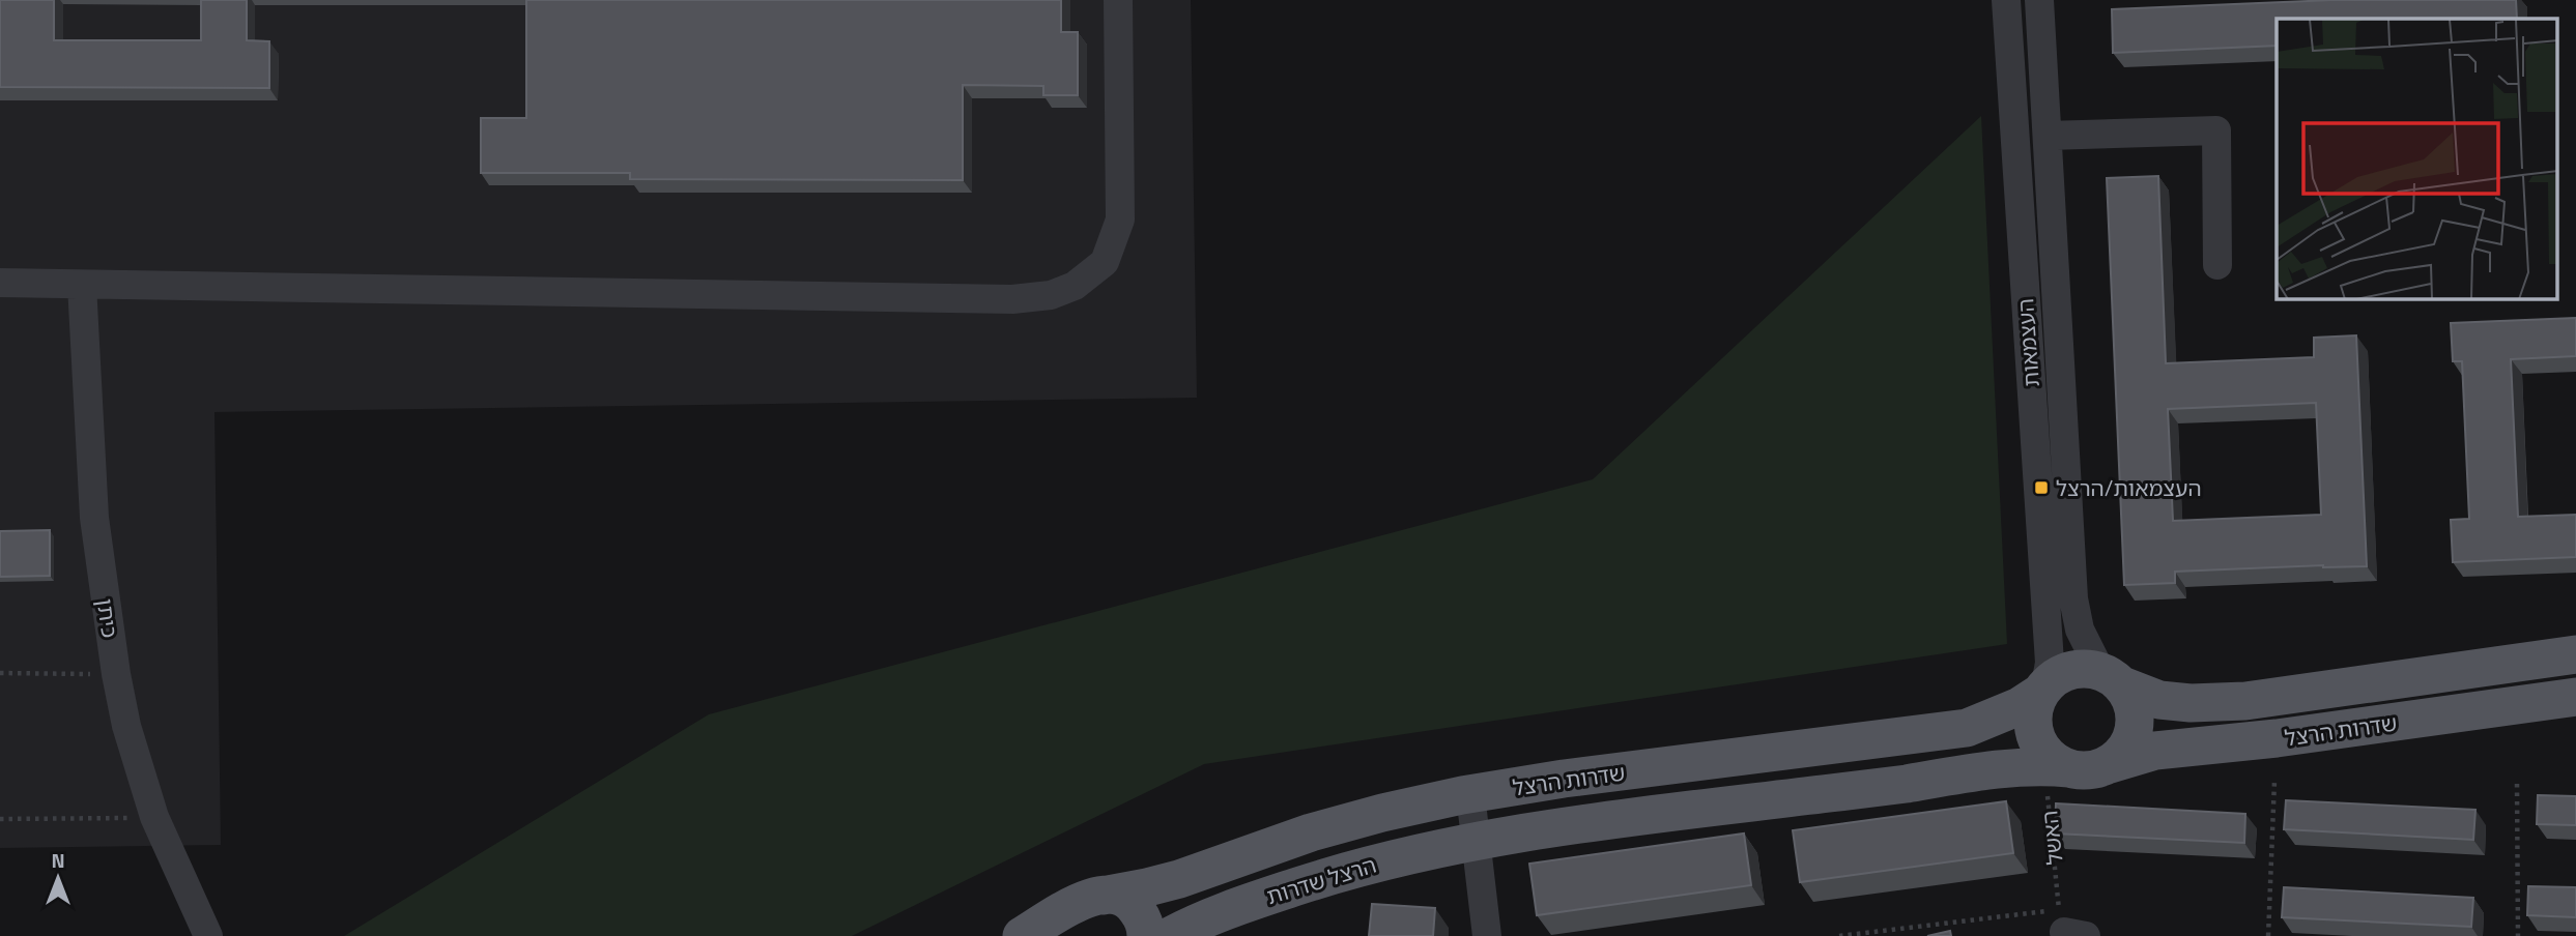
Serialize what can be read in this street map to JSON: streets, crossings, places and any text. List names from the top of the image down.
{
  "streets": {
    "main road": ["שדרות הרצל", "הרצל שדרות"],
    "street": ["העצמאות", "כיתן"],
    "path": ["האשל"]
  },
  "crossings": [
    ["העצמאות", "שדרות הרצל"],
    ["העצמאות", "האשל"],
    ["שדרות הרצל", "האשל"]
  ],
  "places": {
    "transit": ["העצמאות/הרצל"]
  },
  "north": "top"
}
